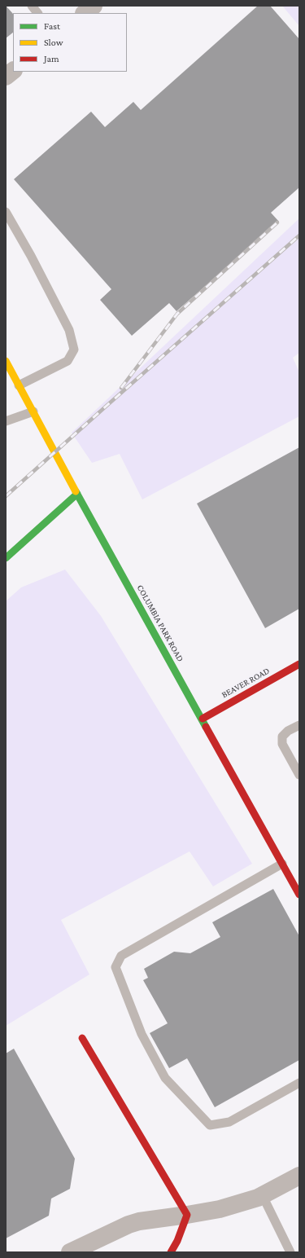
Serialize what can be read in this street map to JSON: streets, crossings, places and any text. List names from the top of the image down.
{
  "streets": {
    "street": ["COLUMBIA PARK ROAD", "BEAVER ROAD"]
  },
  "crossings": [
    ["COLUMBIA PARK ROAD", "BEAVER ROAD"]
  ],
  "legend": ["Fast", "Slow", "Jam"]
}
